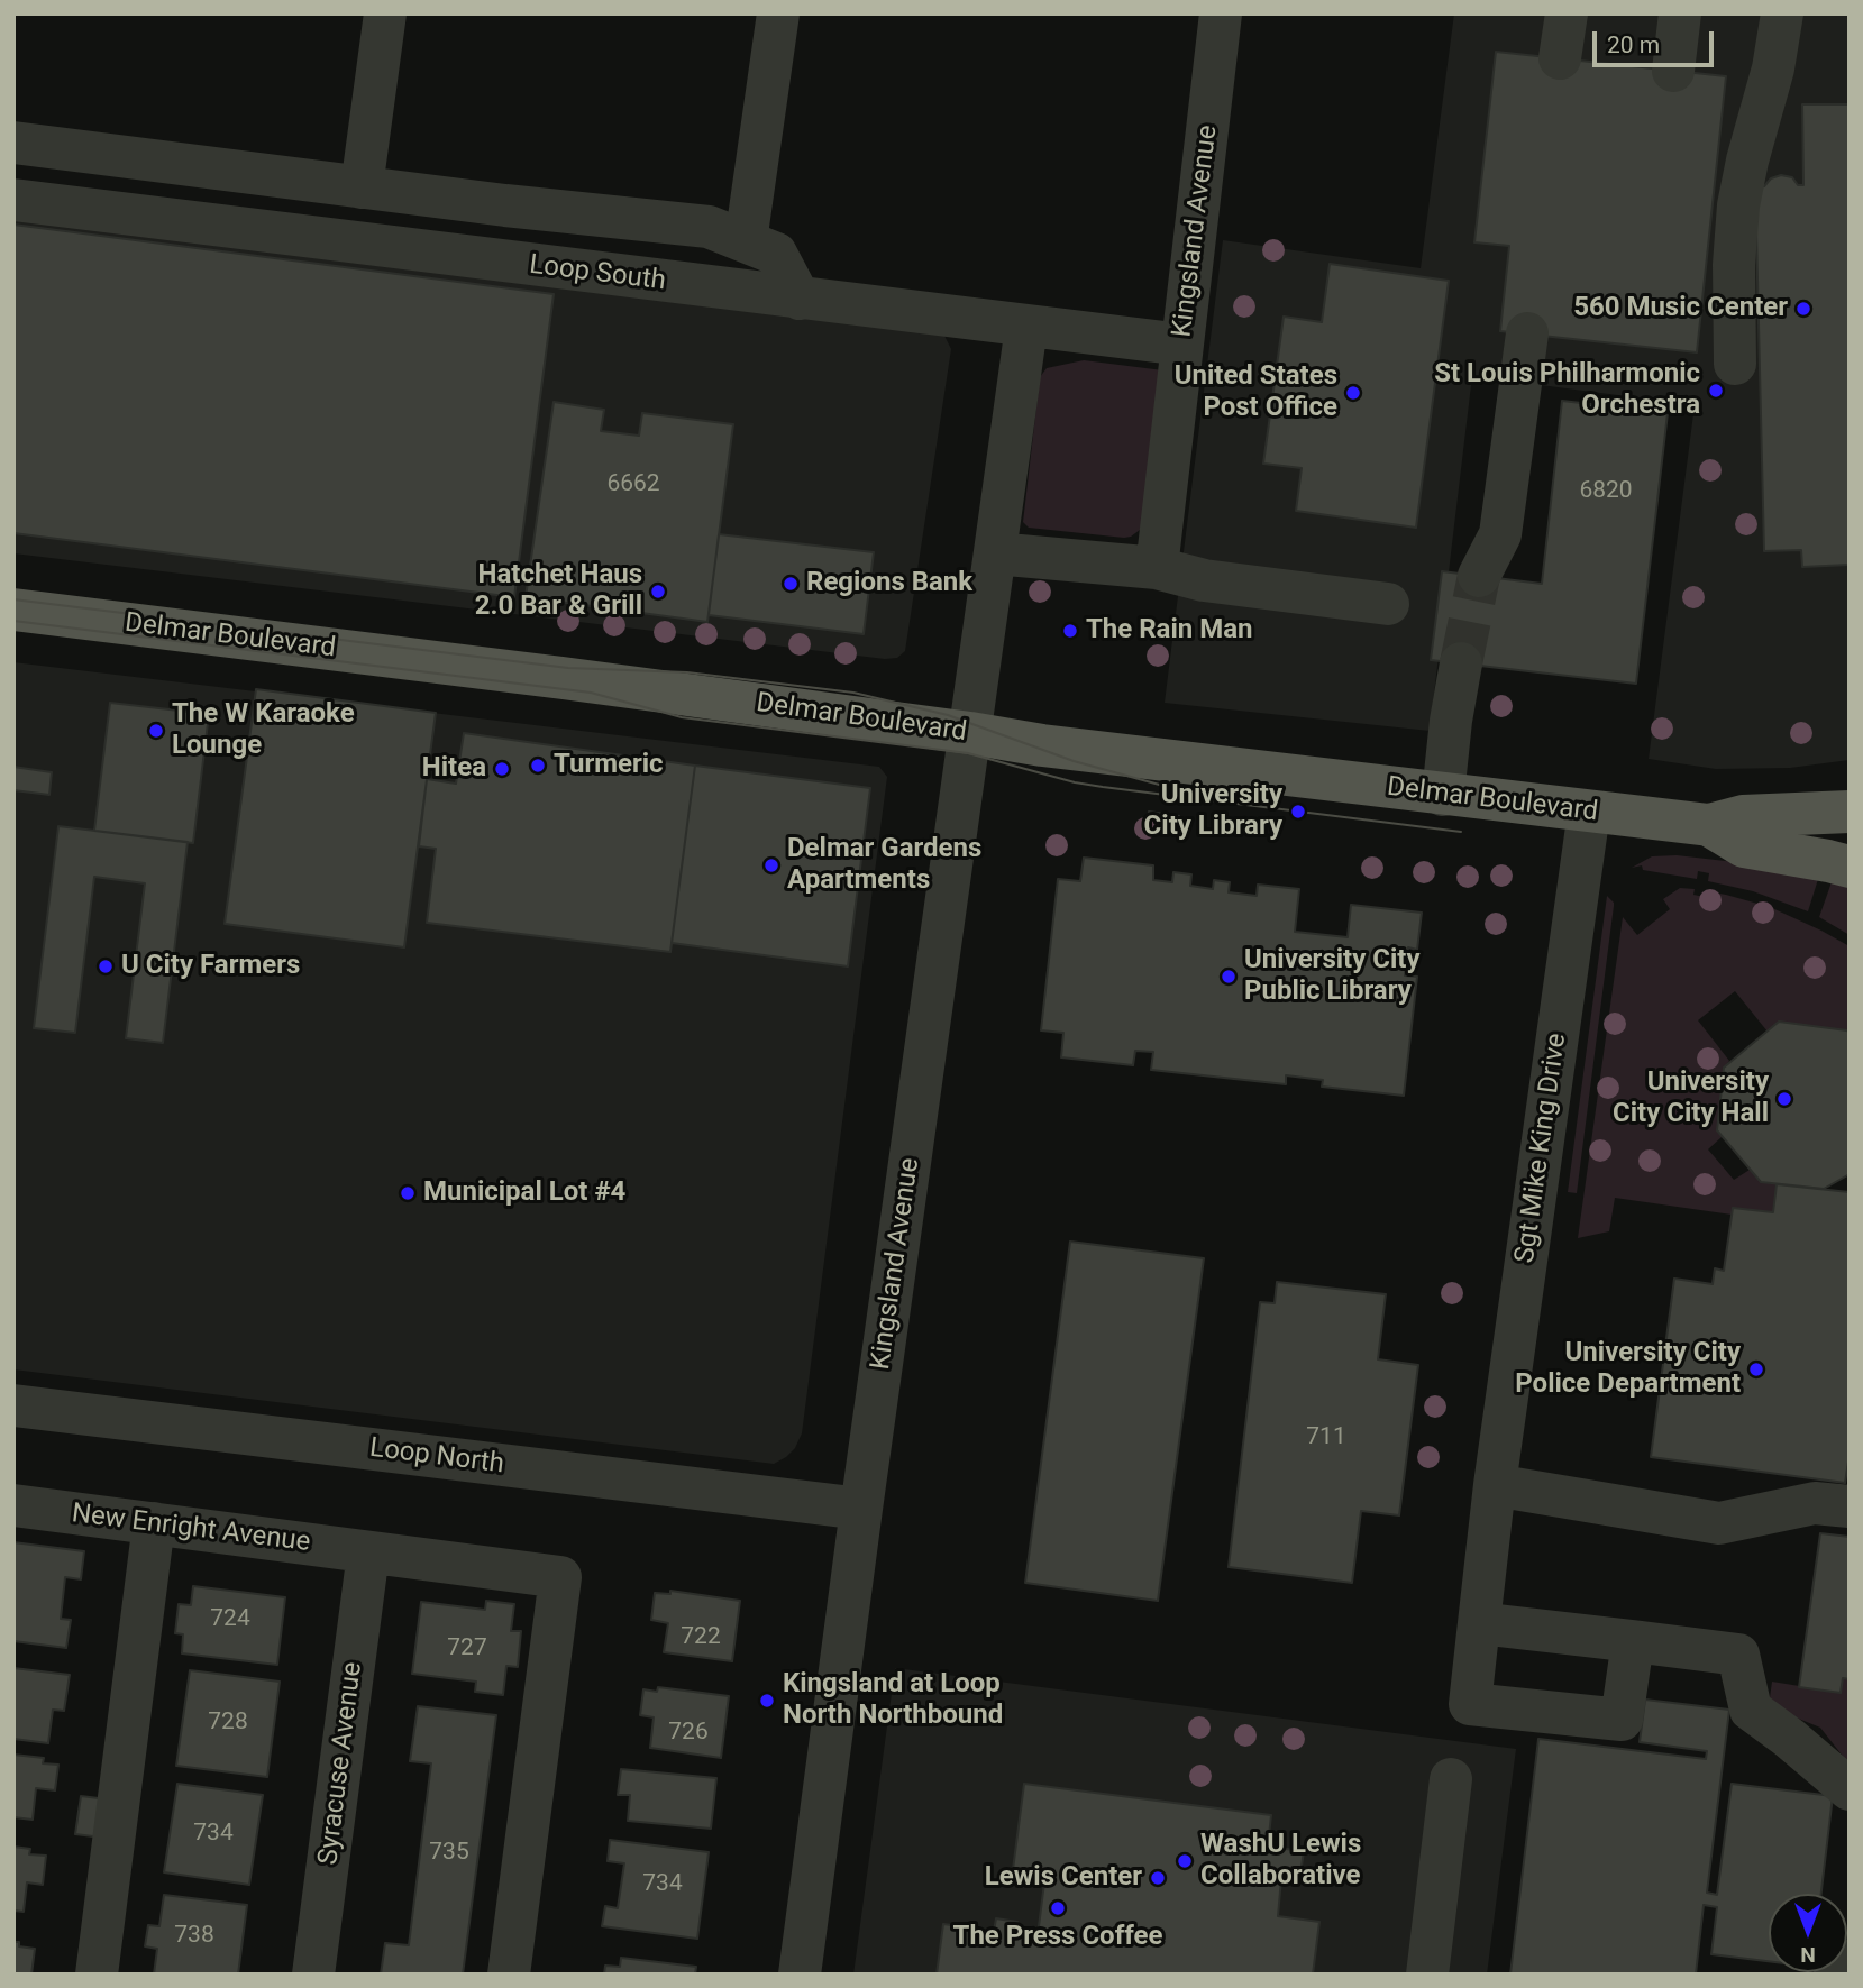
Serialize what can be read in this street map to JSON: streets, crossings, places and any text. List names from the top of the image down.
{
  "streets": {
    "main road": ["Delmar Boulevard"],
    "street": [
      "Kingsland Avenue",
      "Loop South",
      "Sgt Mike King Drive",
      "Loop North",
      "New Enright Avenue",
      "Syracuse Avenue"
    ]
  },
  "crossings": [
    ["Kingsland Avenue", "Loop South"],
    ["Kingsland Avenue", "Delmar Boulevard"],
    ["Kingsland Avenue", "Loop North"],
    ["Delmar Boulevard", "Sgt Mike King Drive"],
    ["New Enright Avenue", "Syracuse Avenue"]
  ],
  "places": [
    "560 Music Center",
    "St Louis Philharmonic Orchestra",
    "United States Post Office",
    "Regions Bank",
    "Hatchet Haus 2.0 Bar & Grill",
    "The Rain Man",
    "The W Karaoke Lounge",
    "Turmeric",
    "Hitea",
    "University City Library",
    "Delmar Gardens Apartments",
    "U City Farmers",
    "University City Public Library",
    "University City City Hall",
    "Municipal Lot #4",
    "University City Police Department",
    "Kingsland at Loop North Northbound",
    "WashU Lewis Collaborative",
    "Lewis Center",
    "The Press Coffee"
  ],
  "house_numbers": [
    "6662",
    "6820",
    "711",
    "724",
    "722",
    "727",
    "728",
    "726",
    "734",
    "735",
    "734",
    "738"
  ],
  "scale_bar": "20 m",
  "north": "bottom"
}
